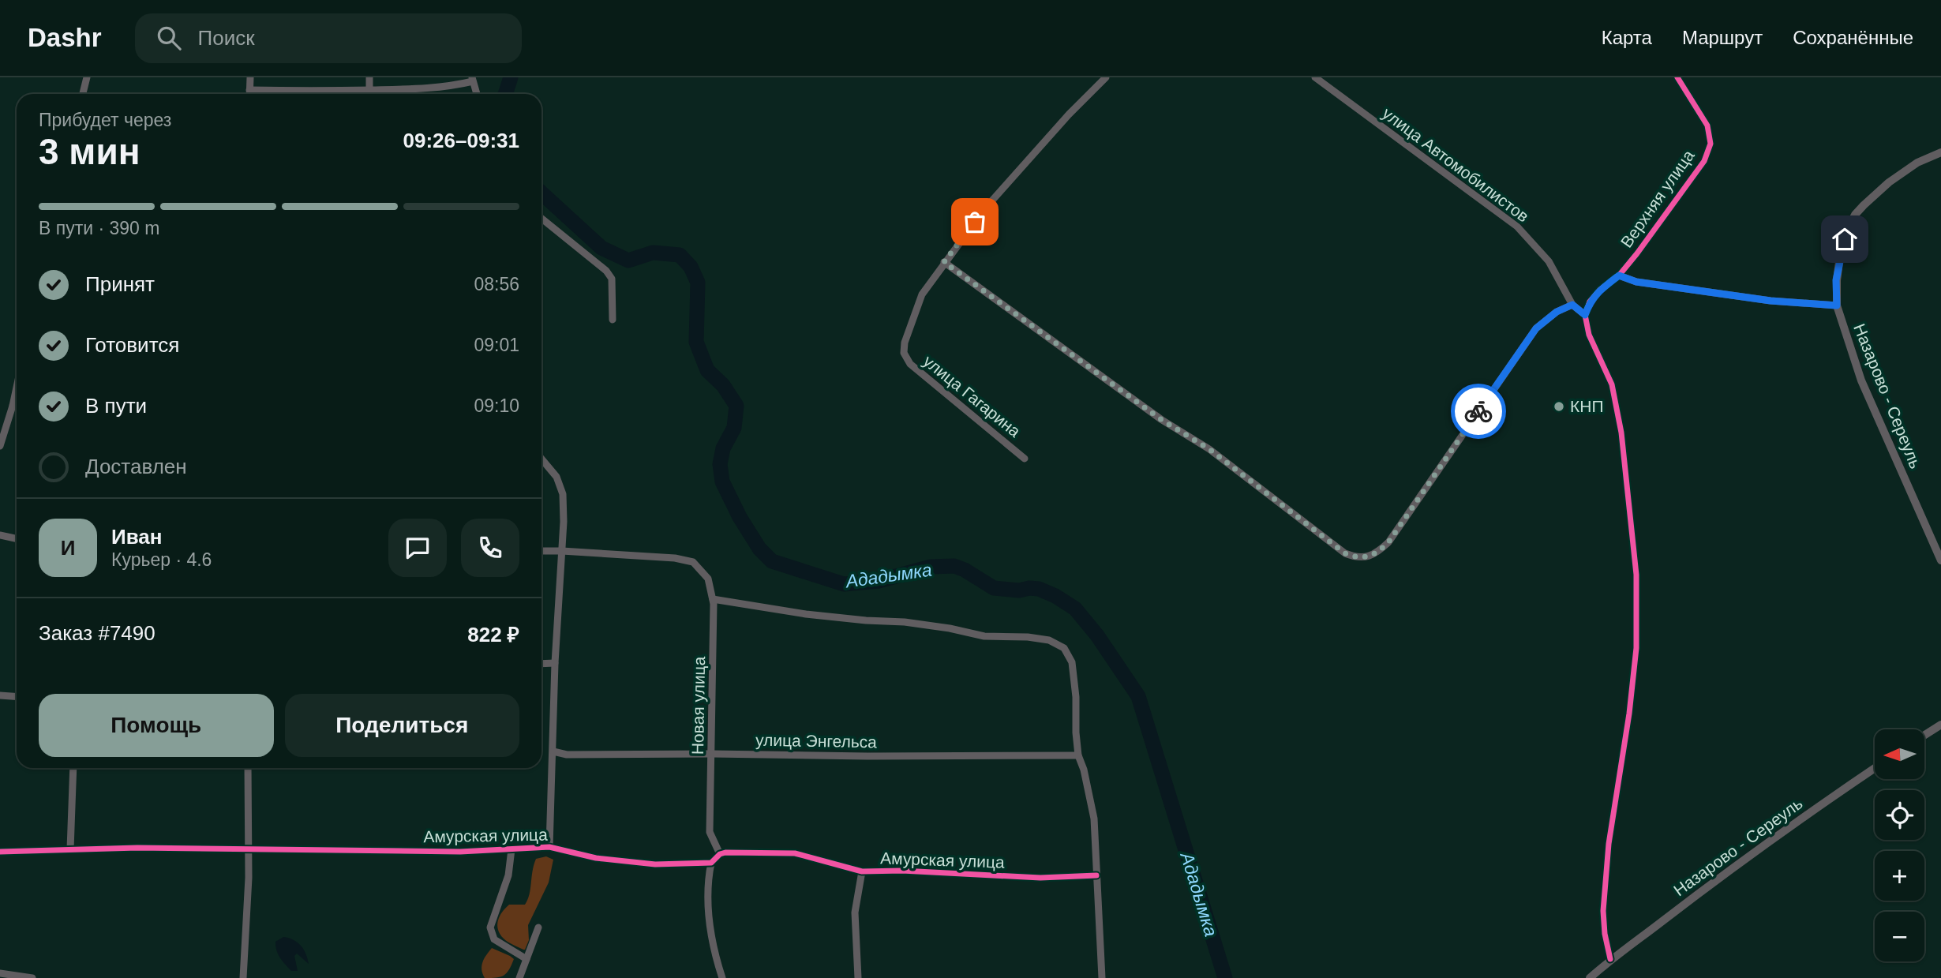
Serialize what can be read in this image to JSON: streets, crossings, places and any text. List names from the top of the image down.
{
  "streets": {
    "street": [
      "улица Автомобилистов",
      "Верхняя улица",
      "улица Гагарина",
      "Назарово - Сереуль",
      "Новая улица",
      "улица Энгельса",
      "Амурская улица"
    ]
  },
  "crossings": [
    ["улица Автомобилистов", "Верхняя улица"],
    ["Новая улица", "улица Энгельса"],
    ["Новая улица", "Амурская улица"]
  ],
  "water": ["Ададымка"],
  "places": ["КНП"],
  "north": "left",
  "page": {
    "header": "Dashr",
    "search": "Поиск",
    "nav": ["Карта", "Маршрут", "Сохранённые"],
    "heading": ["3 мин", "Прибудет через", "09:26–09:31"],
    "panel": [
      "Иван",
      "Курьер · 4.6",
      "Заказ #7490",
      "822 ₽"
    ],
    "bar": "В пути · 390 m",
    "list": [
      ["Принят", "08:56"],
      ["Готовится", "09:01"],
      ["В пути", "09:10"],
      "Доставлен"
    ],
    "round": "И",
    "buttons": ["Помощь", "Поделиться"],
    "map_buttons": ["+", "−"]
  }
}
